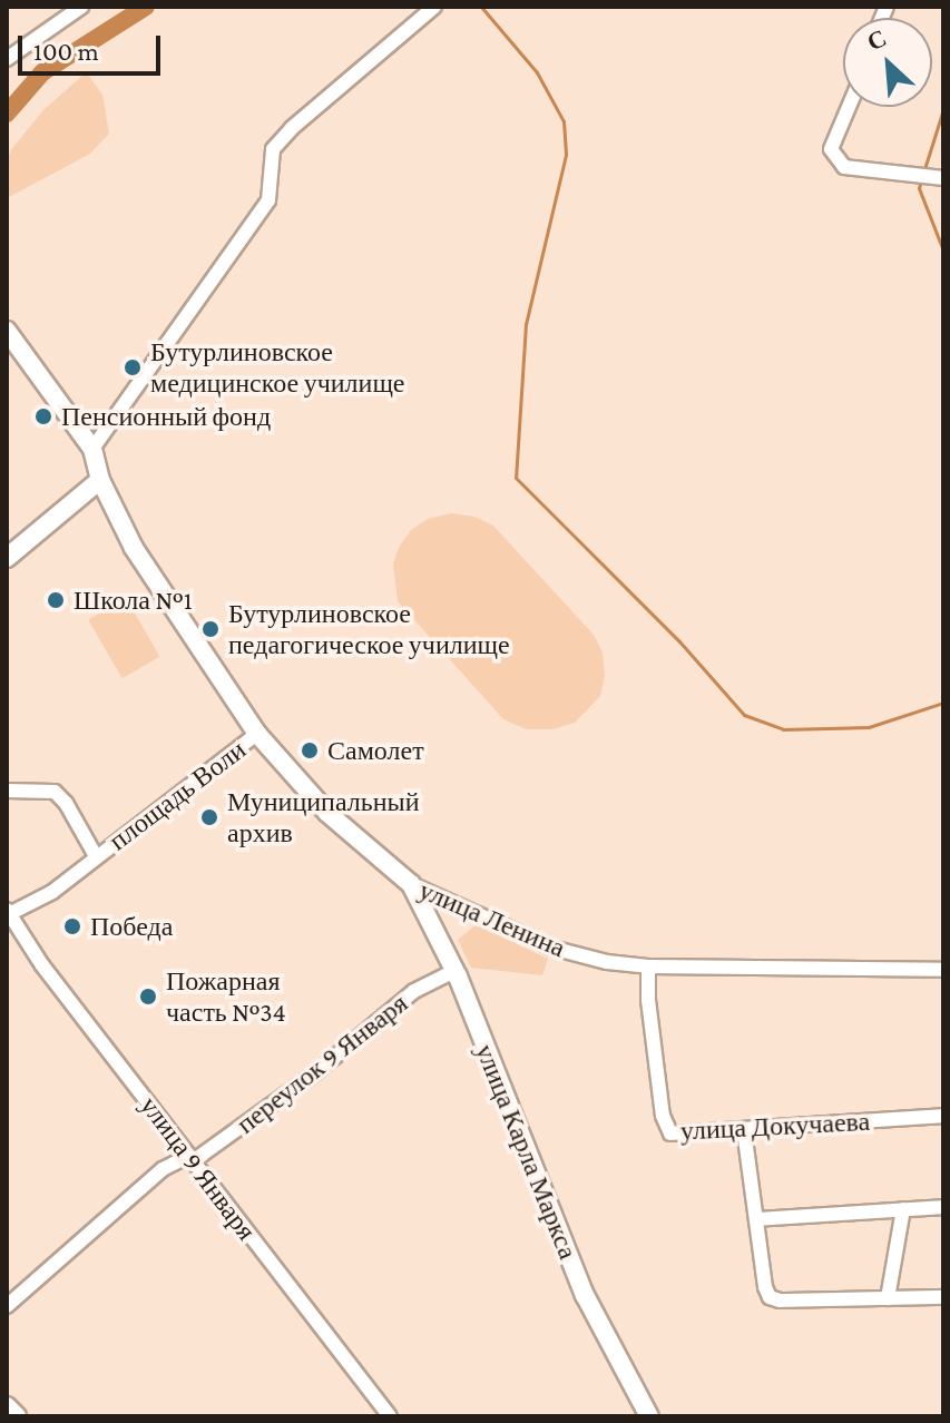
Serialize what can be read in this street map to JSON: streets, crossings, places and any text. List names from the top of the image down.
{
  "streets": {
    "main road": ["улица Ленина", "улица Карла Маркса"],
    "street": [
      "площадь Воли",
      "переулок 9 Января",
      "улица Докучаева",
      "улица 9 Января"
    ]
  },
  "crossings": [
    ["площадь Воли", "улица Ленина"],
    ["площадь Воли", "улица 9 Января"],
    ["улица Ленина", "улица Докучаева"],
    ["улица Ленина", "улица Карла Маркса"],
    ["переулок 9 Января", "улица Карла Маркса"],
    ["переулок 9 Января", "улица 9 Января"]
  ],
  "places": [
    "Бутурлиновское медицинское училище",
    "Пенсионный фонд",
    "Школа №1",
    "Бутурлиновское педагогическое училище",
    "Самолет",
    "Муниципальный архив",
    "Победа",
    "Пожарная часть №34"
  ],
  "scale_bar": "100 m",
  "north": "top left"
}
